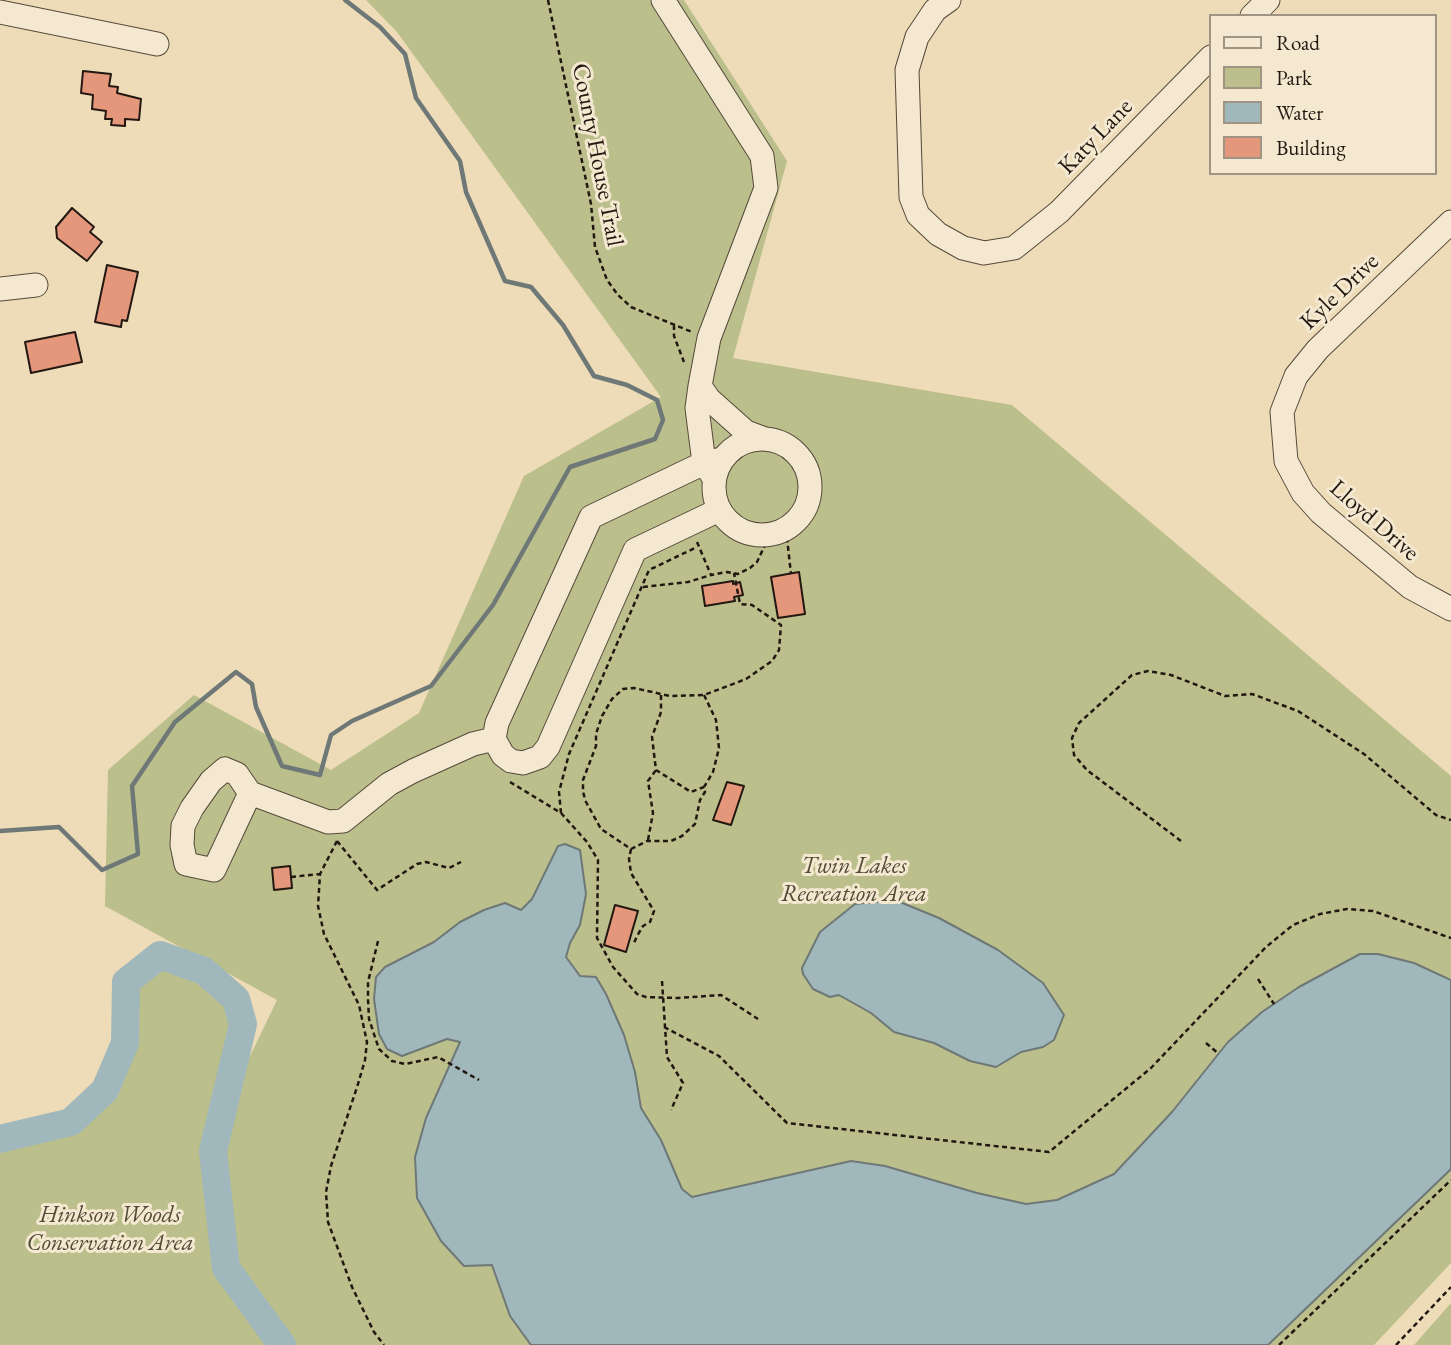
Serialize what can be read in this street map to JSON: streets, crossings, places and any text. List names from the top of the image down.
{
  "streets": {
    "street": ["Katy Lane", "Kyle Drive", "Lloyd Drive"],
    "path": ["County House Trail"]
  },
  "crossings": [
    ["Kyle Drive", "Lloyd Drive"]
  ],
  "parks": ["Twin Lakes Recreation Area", "Hinkson Woods Conservation Area"],
  "legend": [
    "Road",
    "Park",
    "Water",
    "Building"
  ]
}
